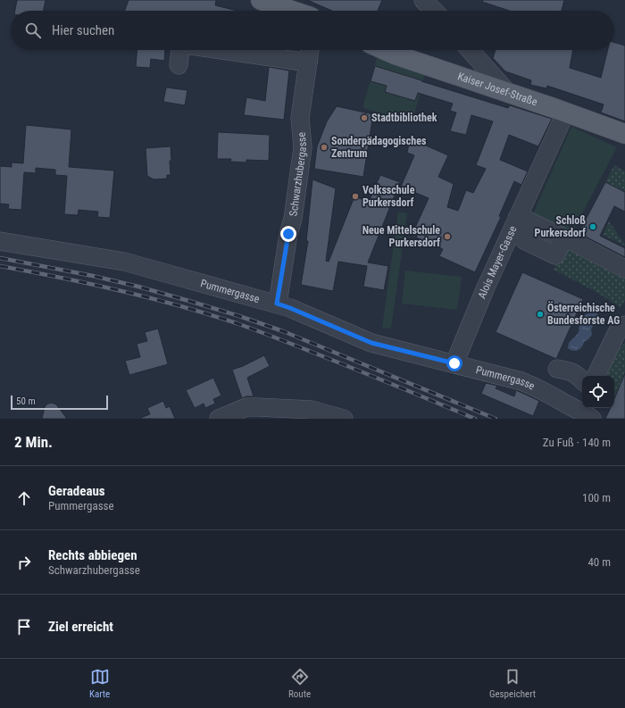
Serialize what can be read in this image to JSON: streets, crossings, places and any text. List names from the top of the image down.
{
  "streets": {
    "main road": ["Kaiser Josef-Straße"],
    "street": ["Schwarzhubergasse", "Alois Mayer-Gasse", "Pummergasse"]
  },
  "crossings": [
    ["Kaiser Josef-Straße", "Alois Mayer-Gasse"],
    ["Schwarzhubergasse", "Pummergasse"],
    ["Alois Mayer-Gasse", "Pummergasse"]
  ],
  "places": [
    "Stadtbibliothek",
    "Sonderpädagogisches Zentrum",
    "Volksschule Purkersdorf",
    "Schloß Purkersdorf",
    "Neue Mittelschule Purkersdorf",
    "Österreichische Bundesforste AG"
  ],
  "scale_bar": "50 m",
  "page": {
    "search": "Hier suchen",
    "scale": "50 m",
    "heading": ["2 Min.", "Zu Fuß · 140 m"],
    "list": [
      ["Geradeaus", "Pummergasse", "100 m"],
      ["Rechts abbiegen", "Schwarzhubergasse", "40 m"],
      "Ziel erreicht"
    ],
    "nav": ["Karte", "Route", "Gespeichert"]
  }
}
